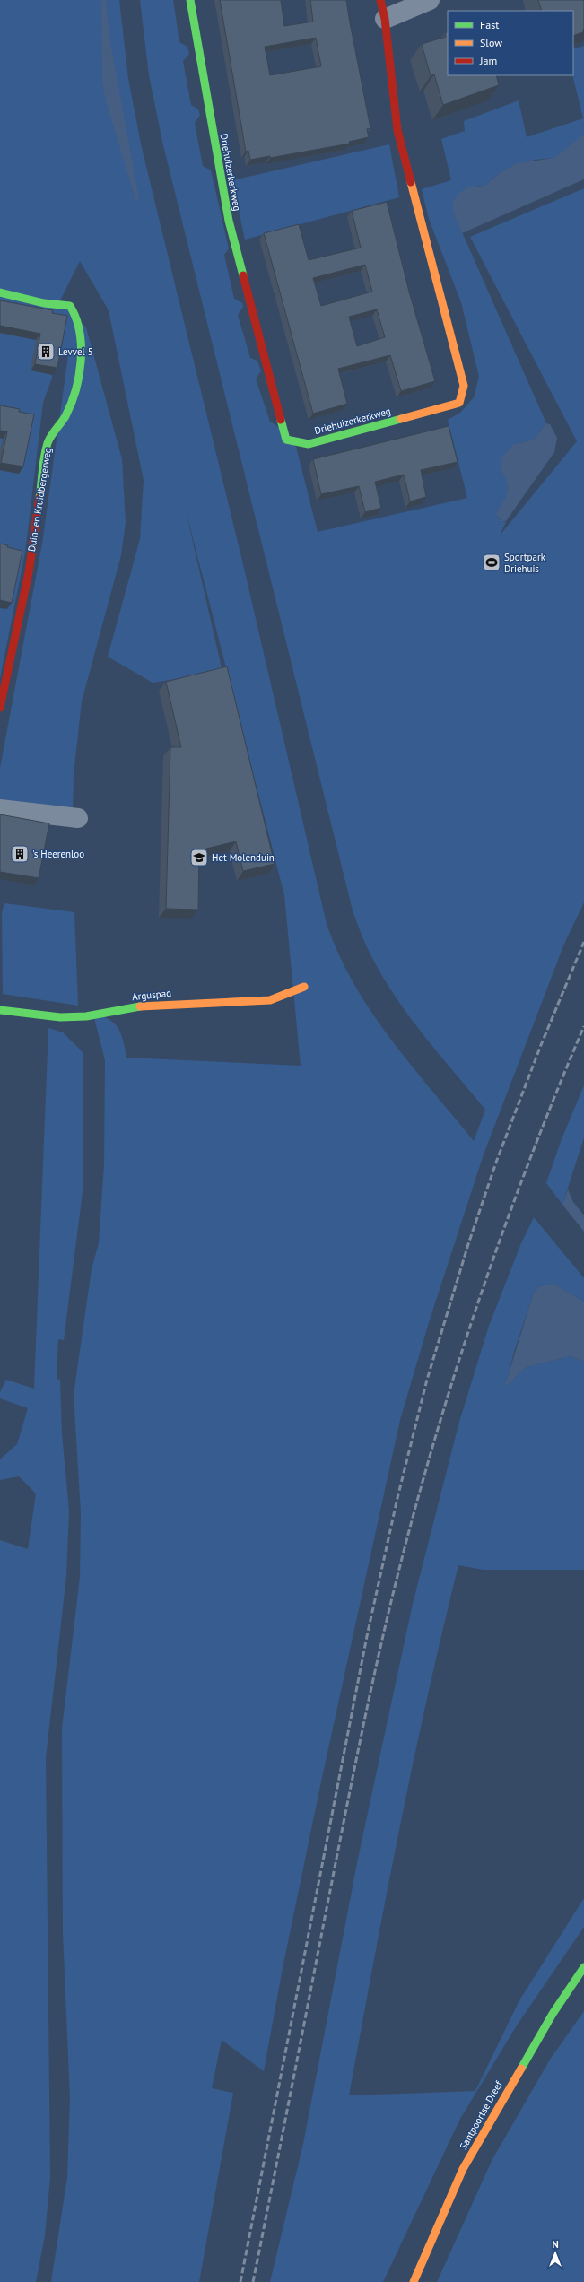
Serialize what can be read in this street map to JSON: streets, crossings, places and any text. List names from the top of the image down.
{
  "streets": {
    "street": [
      "Driehuizerkerkweg",
      "Duin- en Kruidbergerweg",
      "Arguspad",
      "Santpoortse Dreef"
    ]
  },
  "places": {
    "building": ["Levvel 5", "'s Heerenloo"],
    "sports": ["Sportpark Driehuis"],
    "school or university": ["Het Molenduin"]
  },
  "legend": ["Fast", "Slow", "Jam"],
  "north": "top"
}
